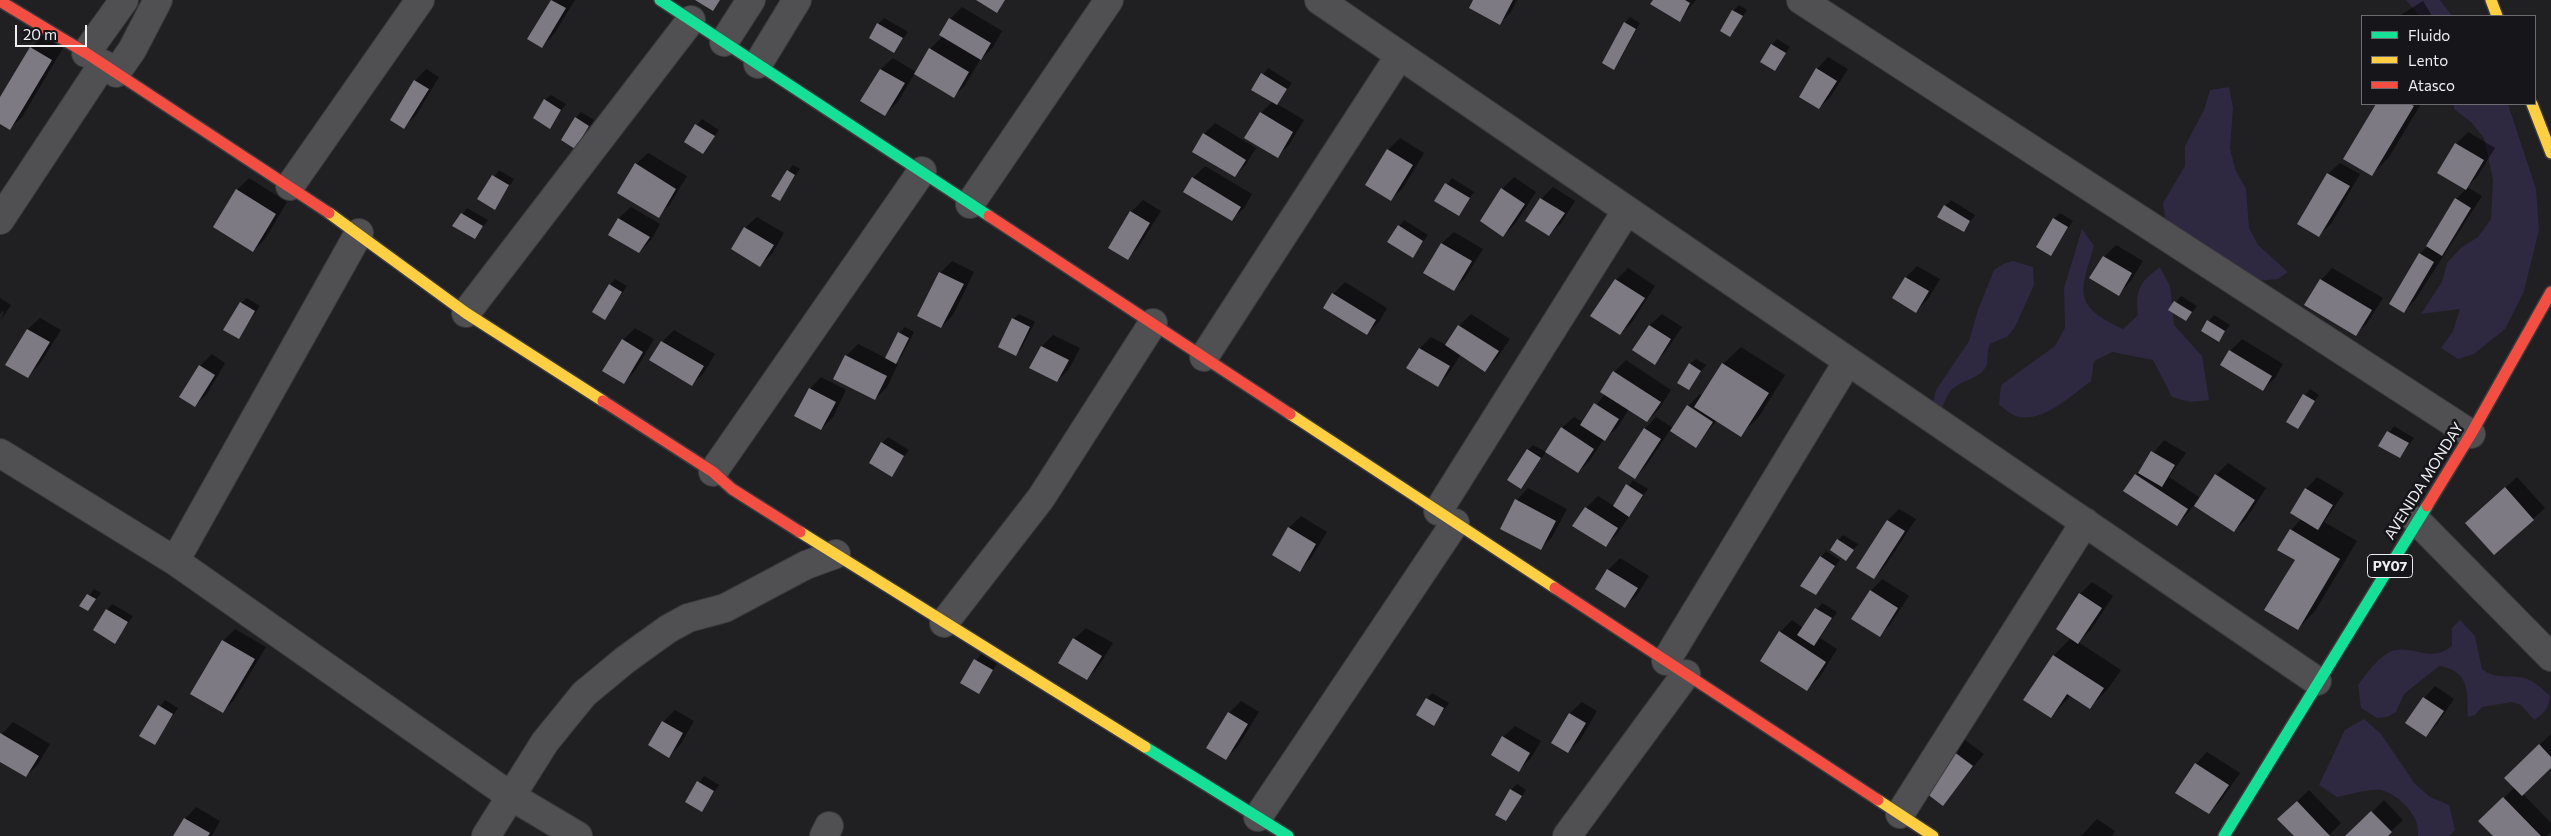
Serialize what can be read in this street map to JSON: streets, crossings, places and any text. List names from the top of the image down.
{
  "streets": {
    "main road": ["AVENIDA MONDAY", "PY07"]
  },
  "legend": ["Fluido", "Lento", "Atasco"],
  "scale_bar": "20 m"
}
